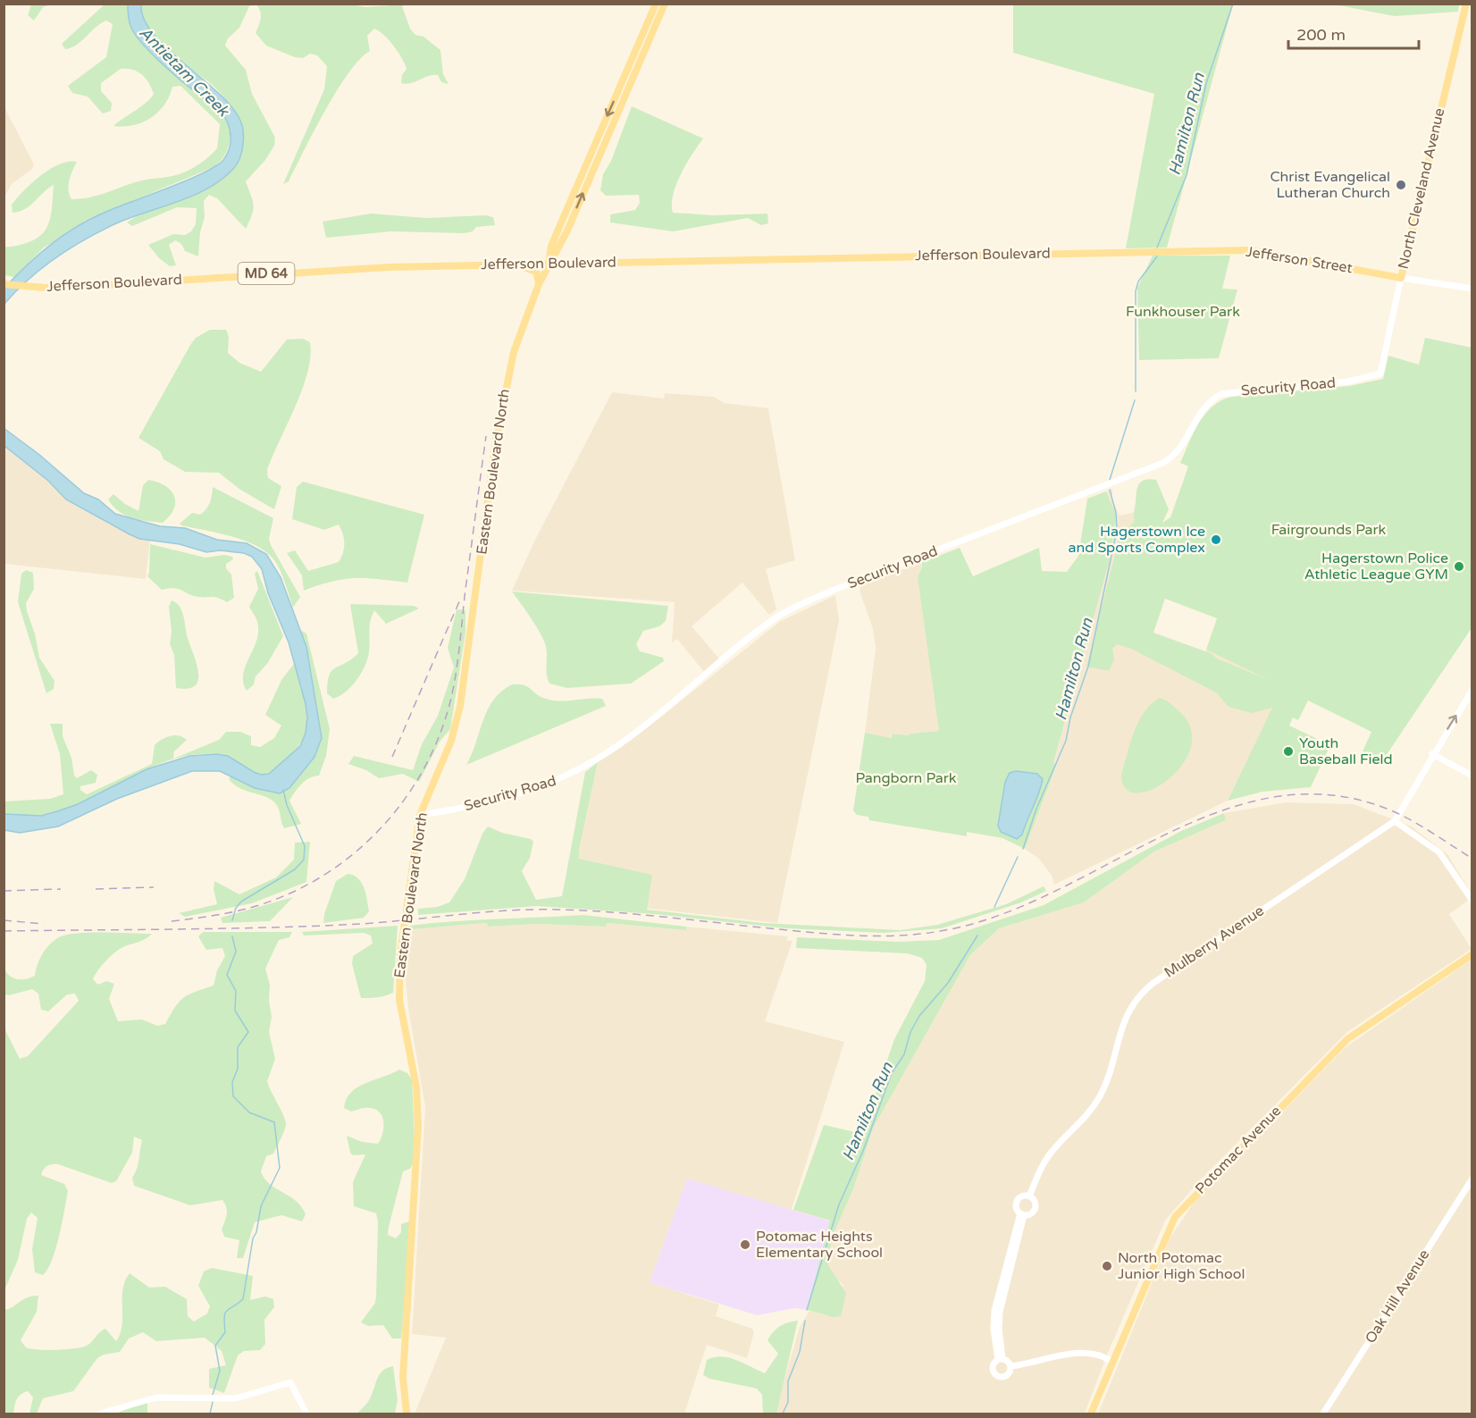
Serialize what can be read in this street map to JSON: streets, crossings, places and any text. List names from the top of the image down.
{
  "streets": {
    "main road": [
      "North Cleveland Avenue",
      "Jefferson Boulevard",
      "Jefferson Street",
      "MD 64",
      "Eastern Boulevard North",
      "Potomac Avenue"
    ],
    "street": ["Security Road", "Mulberry Avenue", "Oak Hill Avenue"]
  },
  "crossings": [
    ["North Cleveland Avenue", "Jefferson Street"],
    ["North Cleveland Avenue", "Security Road"],
    ["Jefferson Boulevard", "Jefferson Street"],
    ["Jefferson Boulevard", "Eastern Boulevard North"],
    ["Security Road", "Eastern Boulevard North"]
  ],
  "water": ["Antietam Creek", "Hamilton Run"],
  "parks": ["Funkhouser Park", "Fairgrounds Park", "Pangborn Park"],
  "places": [
    "Christ Evangelical Lutheran Church",
    "Hagerstown Ice and Sports Complex",
    "Hagerstown Police Athletic League GYM",
    "Youth Baseball Field",
    "Potomac Heights Elementary School",
    "North Potomac Junior High School"
  ],
  "scale_bar": "200 m"
}
